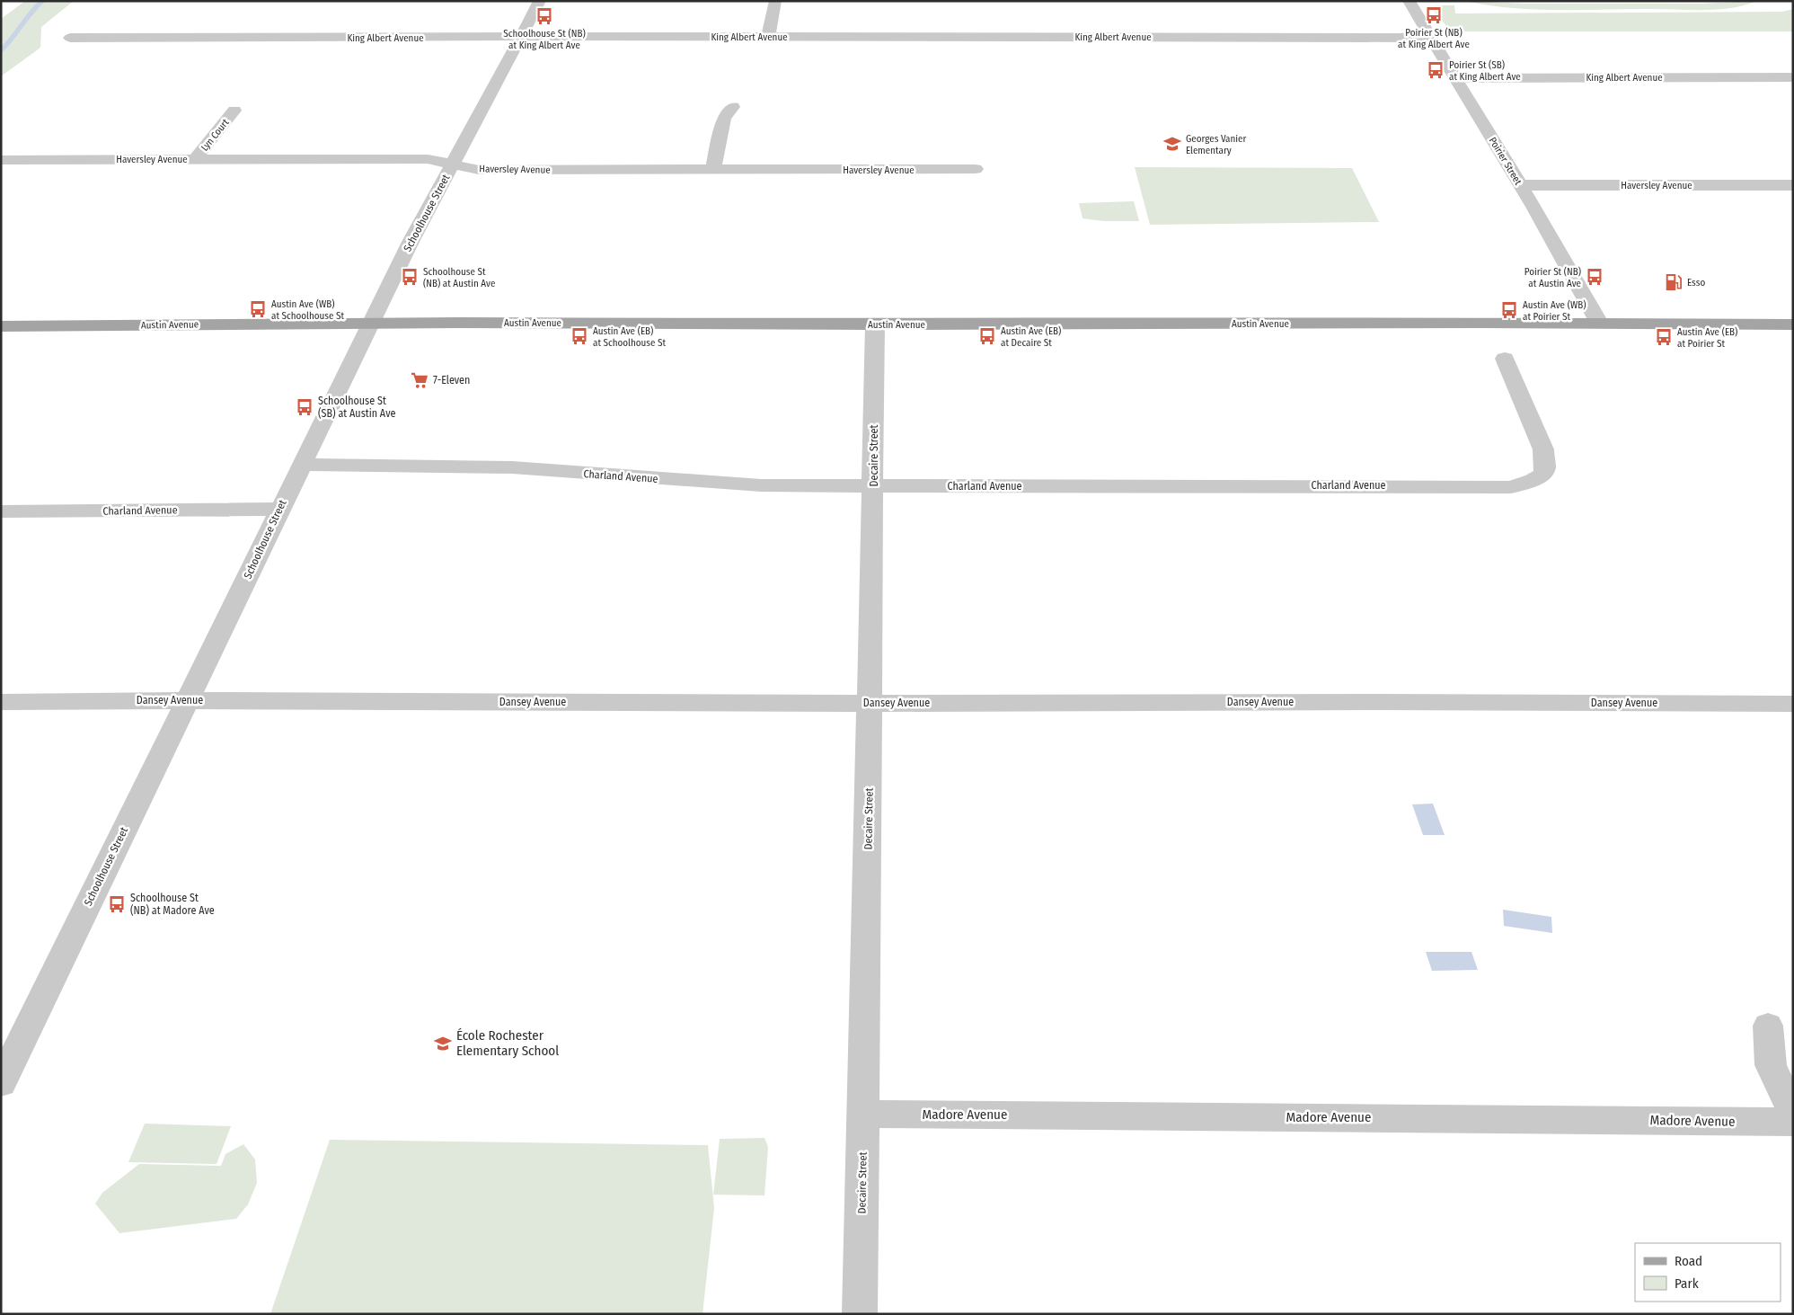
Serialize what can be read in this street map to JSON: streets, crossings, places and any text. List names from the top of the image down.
{
  "streets": {
    "main road": ["Austin Avenue"],
    "street": [
      "King Albert Avenue",
      "Lyn Court",
      "Haversley Avenue",
      "Poirier Street",
      "Schoolhouse Street",
      "Decaire Street",
      "Charland Avenue",
      "Dansey Avenue",
      "Madore Avenue"
    ]
  },
  "crossings": [
    ["King Albert Avenue", "Poirier Street"],
    ["King Albert Avenue", "Schoolhouse Street"],
    ["Lyn Court", "Haversley Avenue"],
    ["Haversley Avenue", "Poirier Street"],
    ["Haversley Avenue", "Schoolhouse Street"],
    ["Poirier Street", "Austin Avenue"],
    ["Schoolhouse Street", "Austin Avenue"],
    ["Schoolhouse Street", "Charland Avenue"],
    ["Schoolhouse Street", "Dansey Avenue"],
    ["Austin Avenue", "Decaire Street"],
    ["Decaire Street", "Charland Avenue"],
    ["Decaire Street", "Dansey Avenue"],
    ["Decaire Street", "Madore Avenue"]
  ],
  "places": {
    "bus stop": [
      "Poirier St (NB) at King Albert Ave",
      "Schoolhouse St (NB) at King Albert Ave",
      "Poirier St (SB) at King Albert Ave",
      "Schoolhouse St (NB) at Austin Ave",
      "Poirier St (NB) at Austin Ave",
      "Austin Ave (WB) at Schoolhouse St",
      "Austin Ave (WB) at Poirier St",
      "Austin Ave (EB) at Schoolhouse St",
      "Austin Ave (EB) at Decaire St",
      "Austin Ave (EB) at Poirier St",
      "Schoolhouse St (SB) at Austin Ave",
      "Schoolhouse St (NB) at Madore Ave"
    ],
    "school or university": ["Georges Vanier Elementary", "École Rochester Elementary School"],
    "fuel station": ["Esso"],
    "supermarket": ["7-Eleven"]
  },
  "legend": ["Road", "Park"]
}
